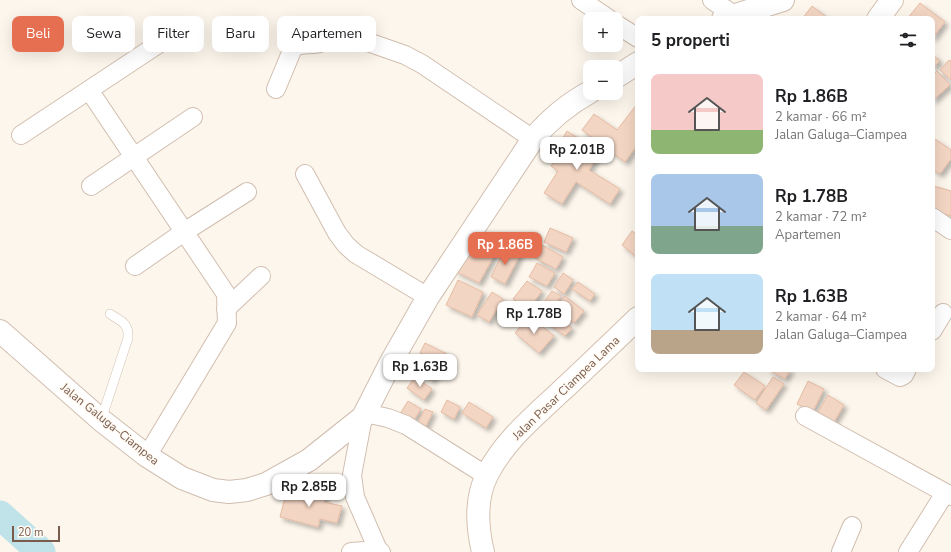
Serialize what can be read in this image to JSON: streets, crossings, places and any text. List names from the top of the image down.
{
  "streets": {
    "street": ["Jalan Pasar Ciampea Lama", "Jalan Galuga–Ciampea"]
  },
  "scale_bar": "20 m",
  "page": {
    "map_buttons": ["+", "−"],
    "chip": [
      "Beli",
      "Sewa",
      "Filter",
      "Baru",
      "Apartemen"
    ],
    "heading": "5 properti",
    "list": [
      {
        "name": "Rp 1.86B",
        "note": "2 kamar · 66 m² · Jalan Galuga–Ciampea"
      },
      {
        "name": "Rp 1.78B",
        "note": "2 kamar · 72 m² · Apartemen"
      },
      {
        "name": "Rp 1.63B",
        "note": "2 kamar · 64 m² · Jalan Galuga–Ciampea"
      }
    ],
    "price": [
      "Rp 2.01B",
      "Rp 1.86B",
      "Rp 1.78B",
      "Rp 1.63B",
      "Rp 2.85B"
    ],
    "scale": "20 m"
  }
}
